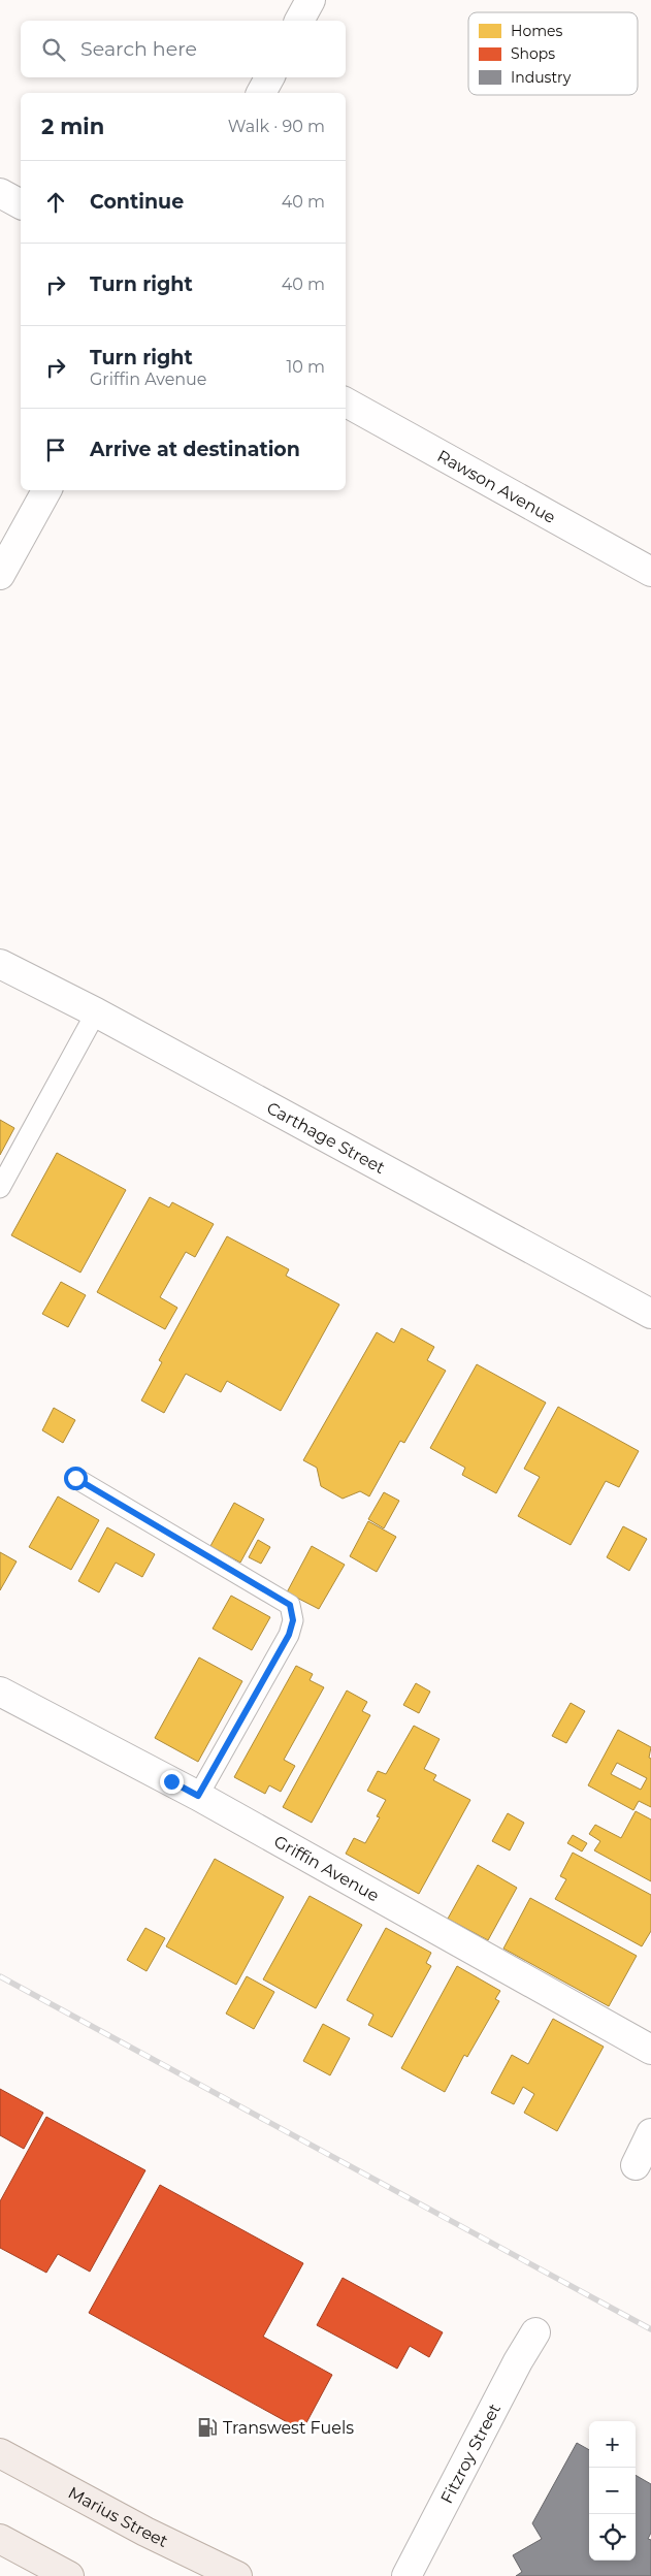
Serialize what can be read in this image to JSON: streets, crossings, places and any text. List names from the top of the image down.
{
  "streets": {
    "main road": ["Marius Street"],
    "street": [
      "Rawson Avenue",
      "Carthage Street",
      "Griffin Avenue",
      "Fitzroy Street"
    ]
  },
  "places": {
    "fuel station": ["Transwest Fuels"]
  },
  "legend": ["Homes", "Shops", "Industry"],
  "page": {
    "search": "Search here",
    "heading": ["2 min", "Walk · 90 m"],
    "list": [
      ["Continue", "40 m"],
      ["Turn right", "40 m"],
      ["Turn right", "Griffin Avenue", "10 m"],
      "Arrive at destination"
    ],
    "map_buttons": ["+", "−"]
  }
}
